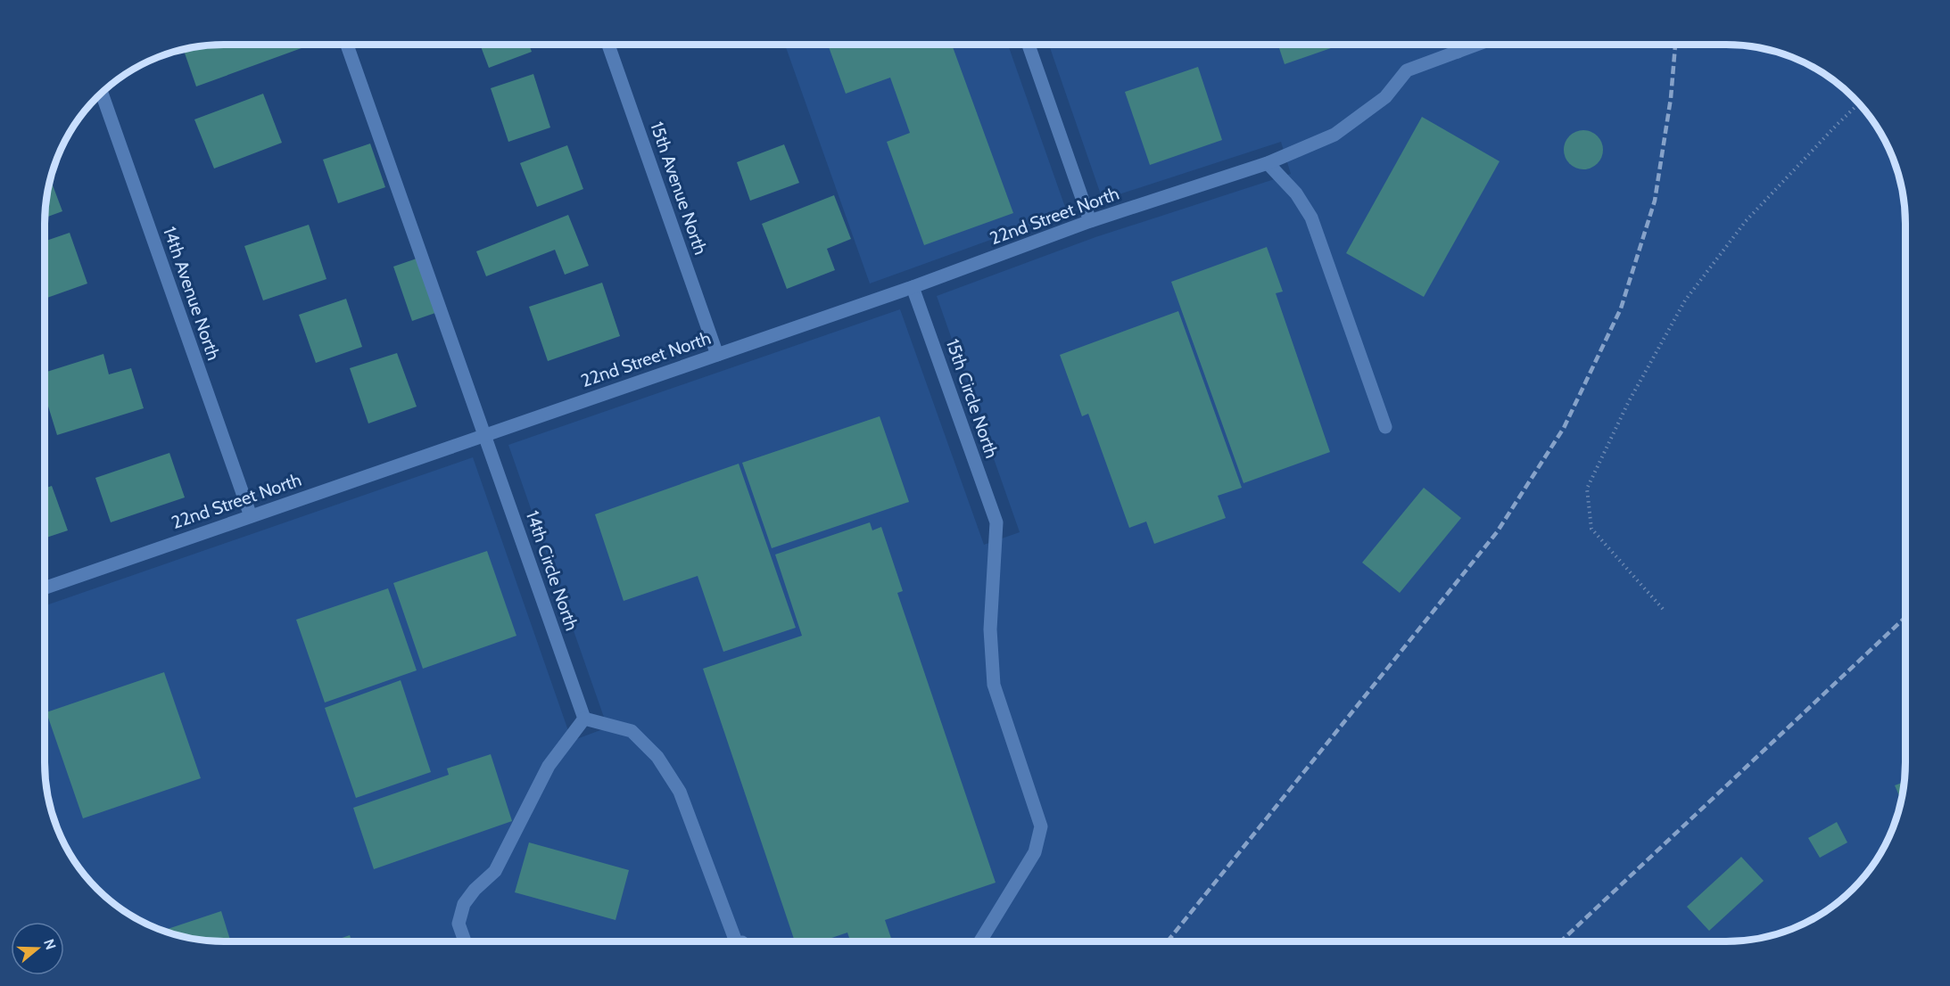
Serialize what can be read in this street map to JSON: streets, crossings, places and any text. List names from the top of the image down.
{
  "streets": {
    "street": [
      "15th Avenue North",
      "22nd Street North",
      "14th Avenue North",
      "15th Circle North",
      "14th Circle North"
    ]
  },
  "crossings": [
    ["15th Avenue North", "22nd Street North"],
    ["22nd Street North", "14th Avenue North"],
    ["22nd Street North", "15th Circle North"],
    ["22nd Street North", "14th Circle North"]
  ],
  "north": "right"
}
